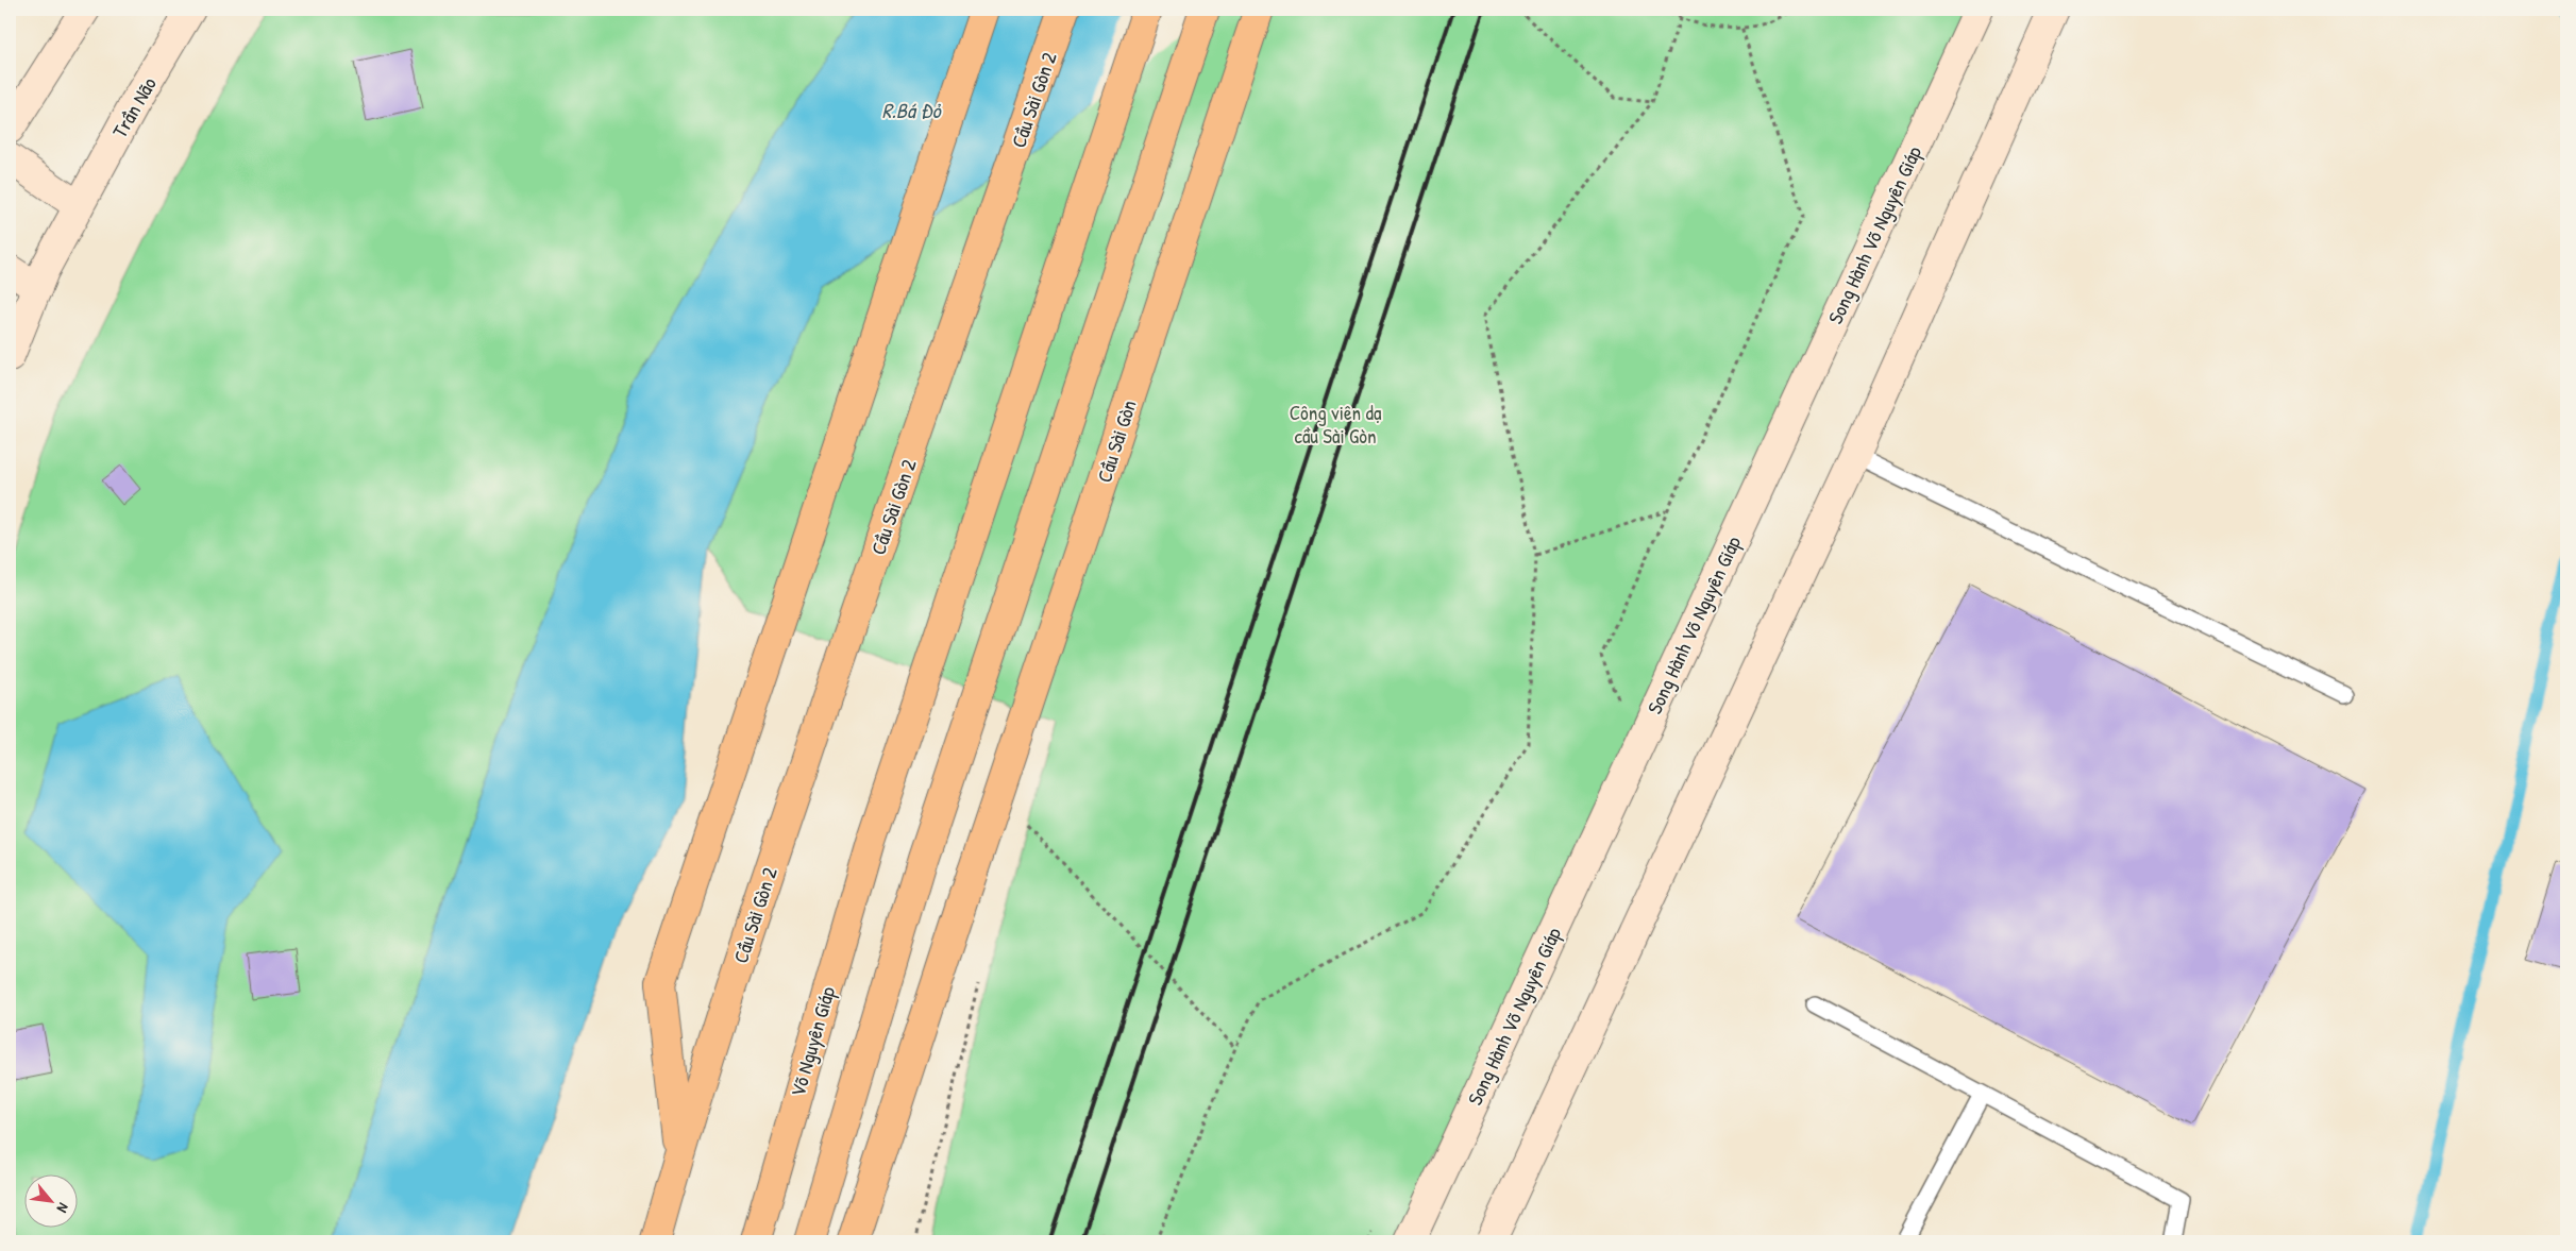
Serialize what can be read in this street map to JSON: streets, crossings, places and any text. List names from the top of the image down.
{
  "streets": {
    "main road": [
      "Cầu Sài Gòn 2",
      "Trần Não",
      "Song Hành Võ Nguyên Giáp",
      "Cầu Sài Gòn",
      "Võ Nguyên Giáp"
    ]
  },
  "water": ["R.Bá Đỏ"],
  "parks": ["Công viên dạ cầu Sài Gòn"],
  "north": "bottom right"
}
